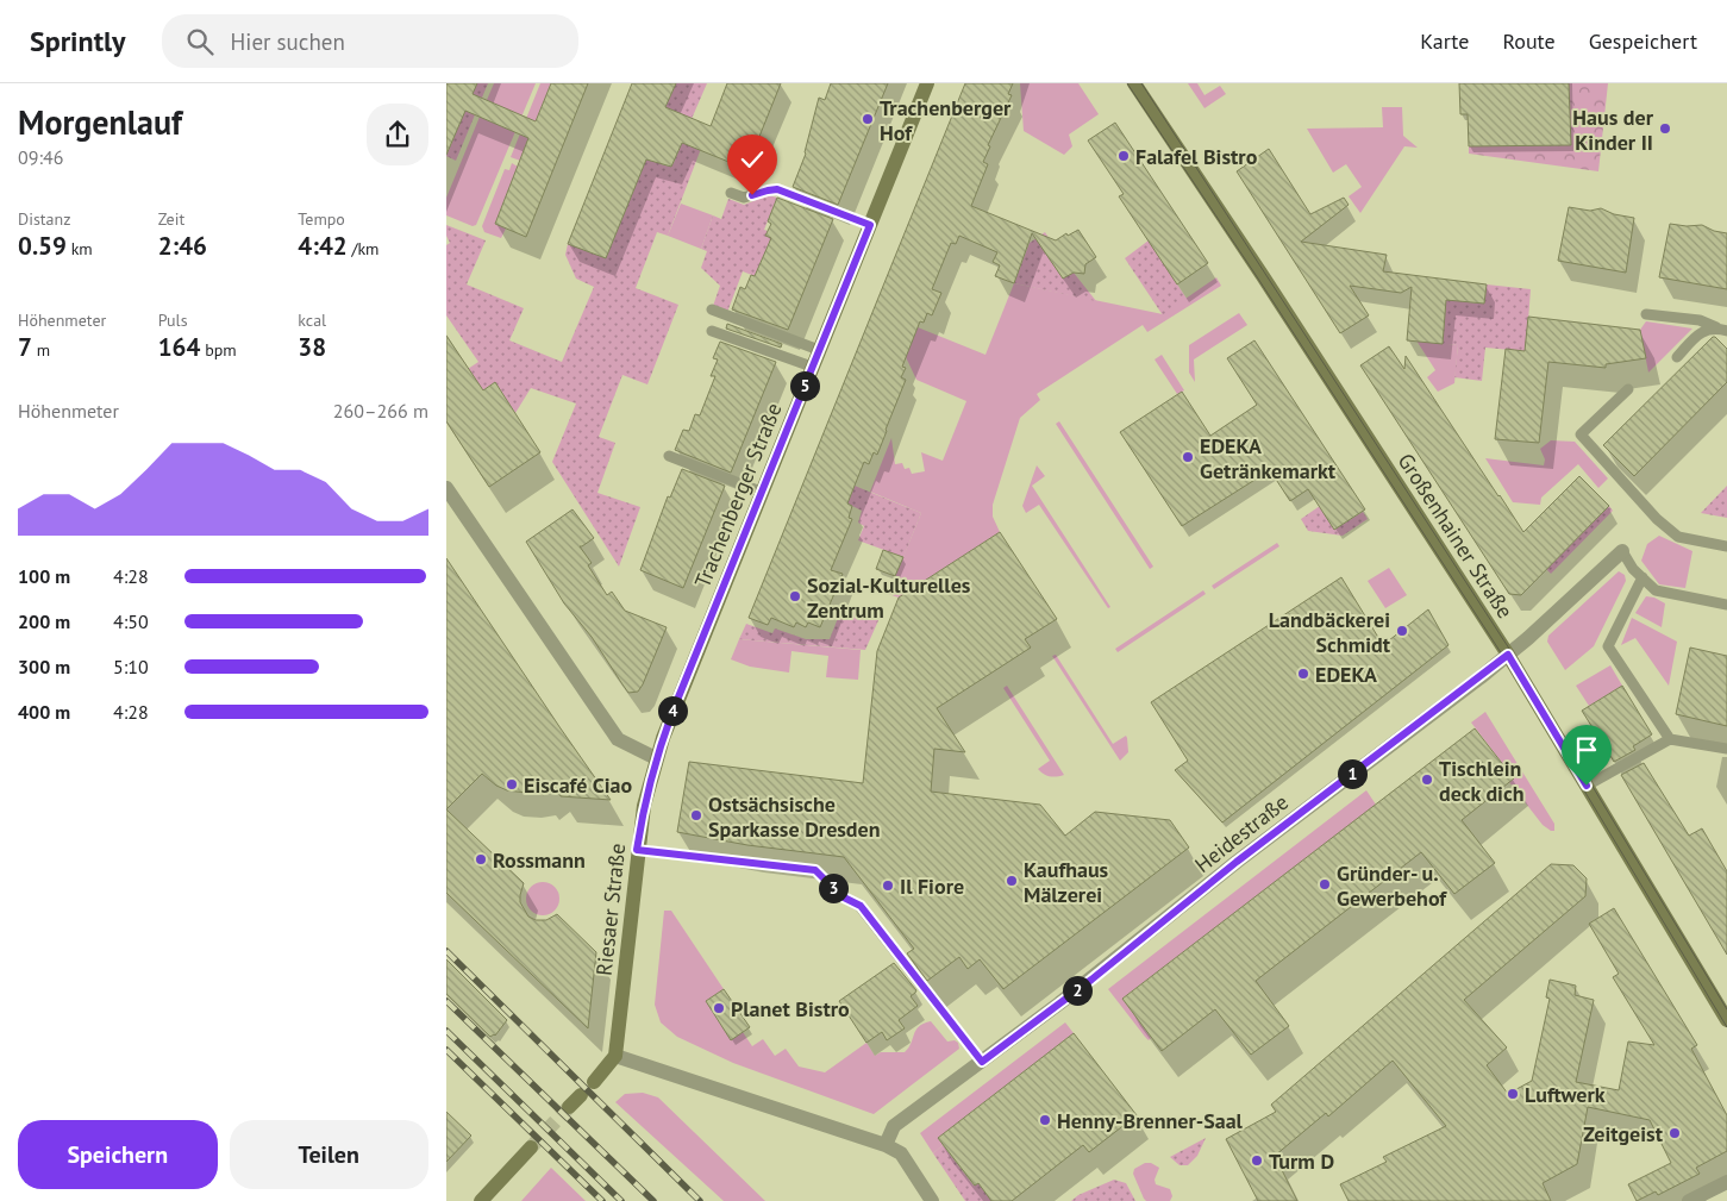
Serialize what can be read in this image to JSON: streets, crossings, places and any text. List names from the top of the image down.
{
  "streets": {
    "street": [
      "Trachenberger Straße",
      "Großenhainer Straße",
      "Heidestraße",
      "Riesaer Straße"
    ]
  },
  "crossings": [
    ["Trachenberger Straße", "Riesaer Straße"],
    ["Großenhainer Straße", "Heidestraße"]
  ],
  "places": [
    "Trachenberger Hof",
    "Haus der Kinder II",
    "Falafel Bistro",
    "EDEKA Getränkemarkt",
    "Sozial-Kulturelles Zentrum",
    "Landbäckerei Schmidt",
    "EDEKA",
    "Tischlein deck dich",
    "Eiscafé Ciao",
    "Ostsächsische Sparkasse Dresden",
    "Rossmann",
    "Kaufhaus Mälzerei",
    "Gründer- u. Gewerbehof",
    "Il Fiore",
    "Planet Bistro",
    "Luftwerk",
    "Henny-Brenner-Saal",
    "Zeitgeist",
    "Turm D"
  ],
  "page": {
    "header": "Sprintly",
    "search": "Hier suchen",
    "nav": ["Karte", "Route", "Gespeichert"],
    "heading": ["Morgenlauf", "09:46"],
    "stats": [
      ["Distanz", "0.59 km"],
      ["Zeit", "2:46"],
      ["Tempo", "4:42 /km"],
      ["Höhenmeter", "7 m"],
      ["Puls", "164 bpm"],
      ["kcal", "38"]
    ],
    "pins": [
      "5",
      "4",
      "1",
      "3",
      "2"
    ],
    "chart": ["Höhenmeter", "260–266 m"],
    "list": [
      {
        "name": "100 m",
        "note": "4:28"
      },
      {
        "name": "200 m",
        "note": "4:50"
      },
      {
        "name": "300 m",
        "note": "5:10"
      },
      {
        "name": "400 m",
        "note": "4:28"
      }
    ],
    "buttons": ["Speichern", "Teilen"]
  }
}
